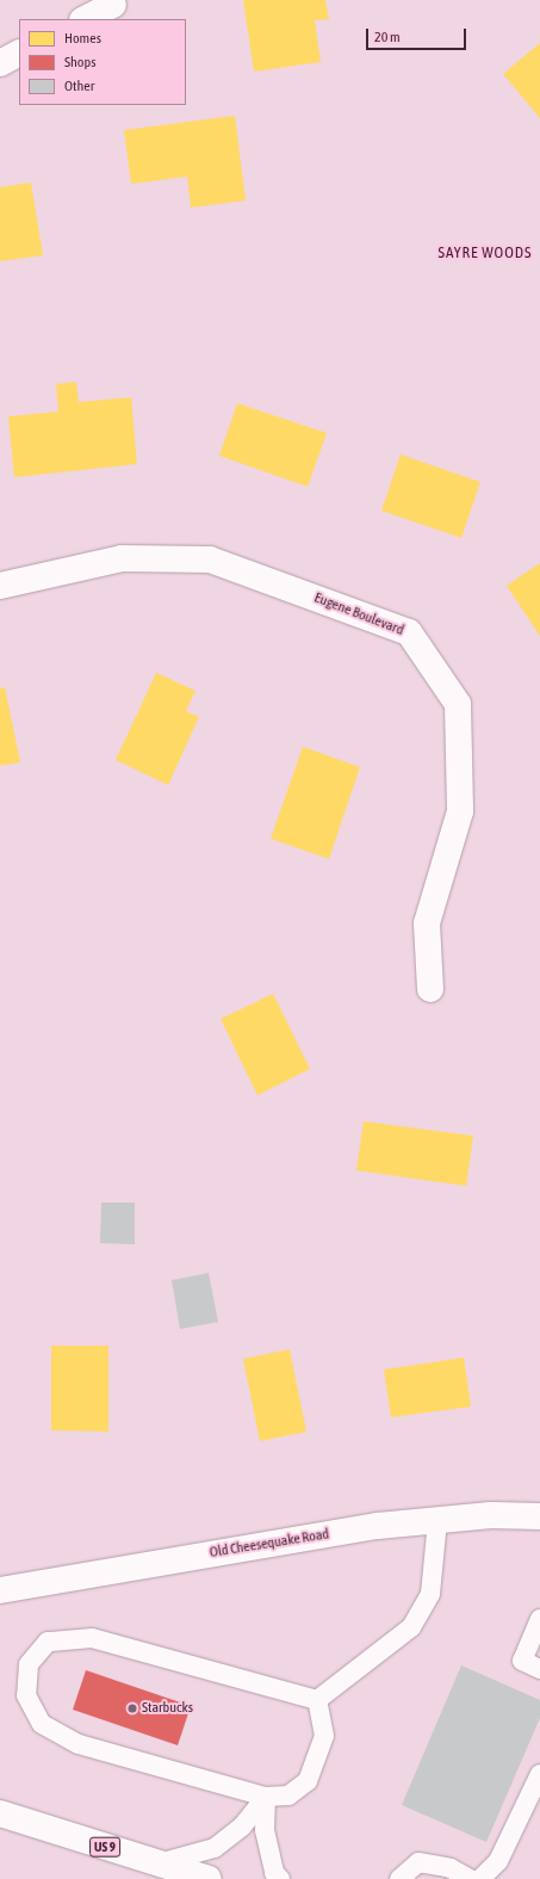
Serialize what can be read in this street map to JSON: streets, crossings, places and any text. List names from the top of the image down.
{
  "streets": {
    "main road": ["Eugene Boulevard", "Old Cheesequake Road", "US 9"]
  },
  "districts": ["SAYRE WOODS"],
  "places": ["Starbucks"],
  "legend": ["Homes", "Shops", "Other"],
  "scale_bar": "20 m"
}
